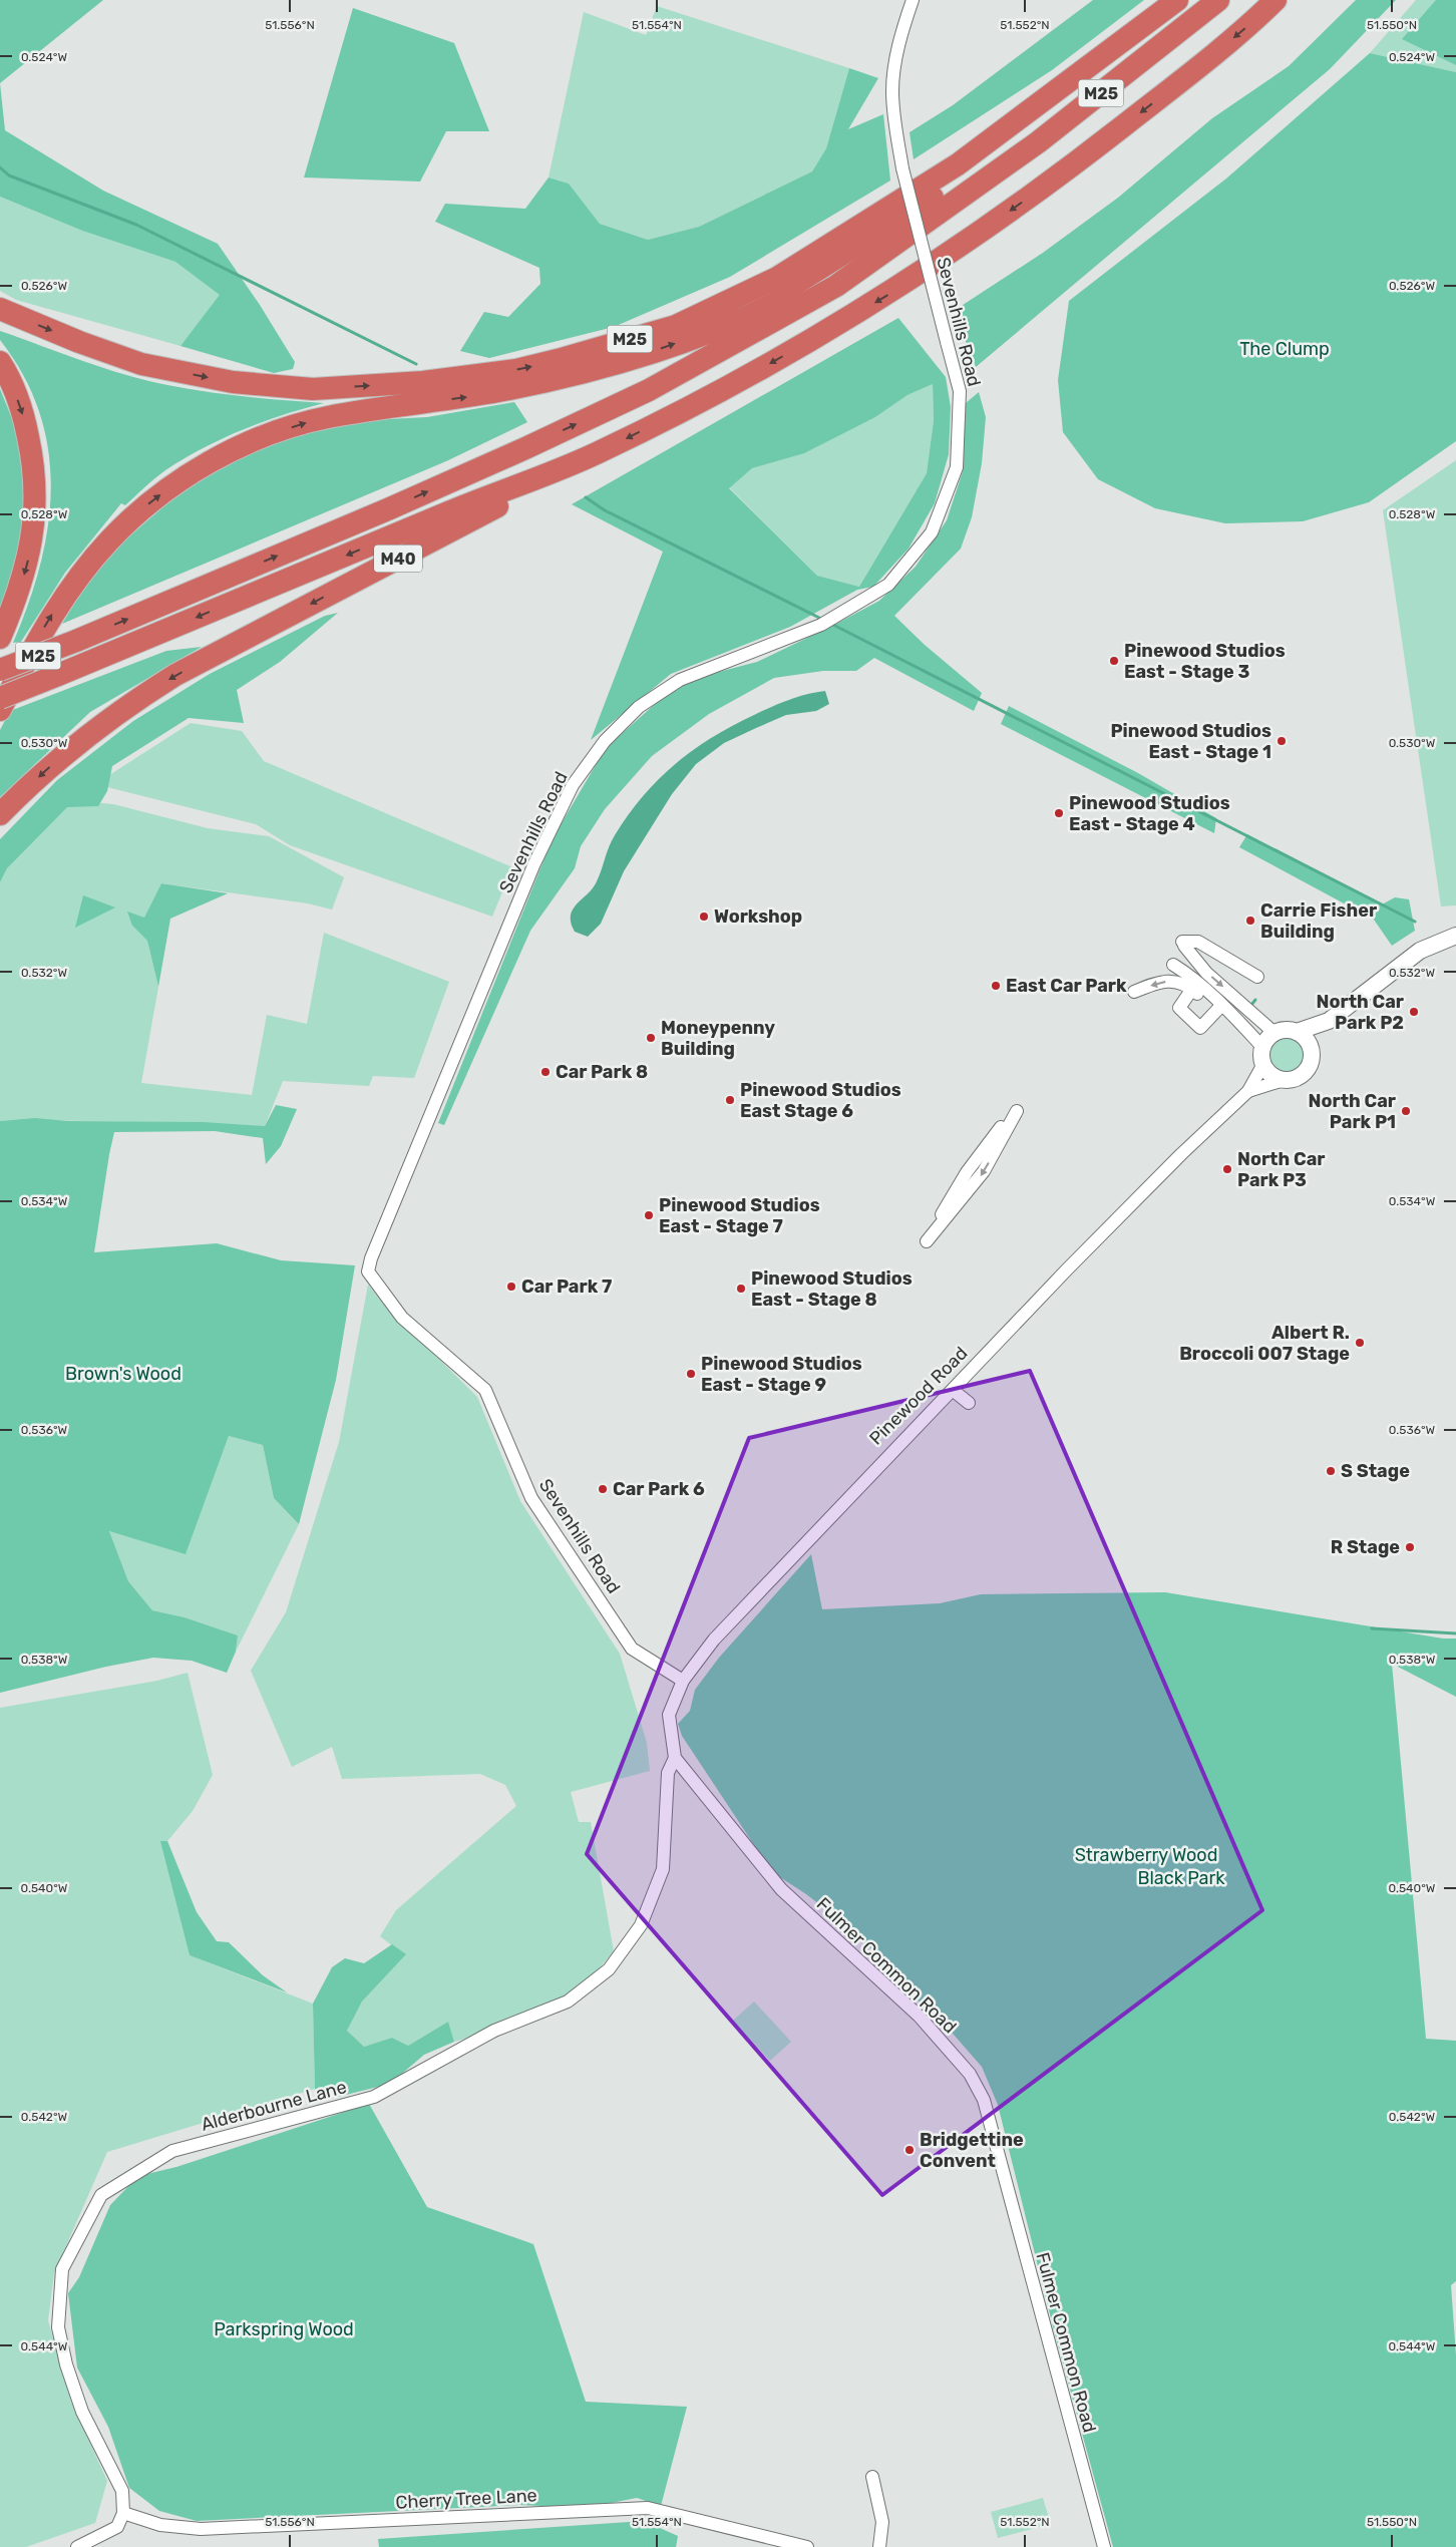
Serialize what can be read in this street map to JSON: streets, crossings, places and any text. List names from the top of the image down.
{
  "streets": {
    "highway": ["M25", "M40"],
    "street": [
      "Sevenhills Road",
      "Pinewood Road",
      "Fulmer Common Road",
      "Alderbourne Lane",
      "Cherry Tree Lane"
    ]
  },
  "crossings": [
    ["M25", "M40"],
    ["Sevenhills Road", "Pinewood Road"],
    ["Pinewood Road", "Fulmer Common Road"],
    ["Pinewood Road", "Alderbourne Lane"],
    ["Fulmer Common Road", "Alderbourne Lane"],
    ["Alderbourne Lane", "Cherry Tree Lane"]
  ],
  "parks": [
    "The Clump",
    "Brown's Wood",
    "Strawberry Wood",
    "Black Park",
    "Parkspring Wood"
  ],
  "places": [
    "Pinewood Studios East - Stage 3",
    "Pinewood Studios East - Stage 1",
    "Pinewood Studios East - Stage 4",
    "Workshop",
    "Carrie Fisher Building",
    "East Car Park",
    "North Car Park P2",
    "Moneypenny Building",
    "Car Park 8",
    "Pinewood Studios East Stage 6",
    "North Car Park P1",
    "North Car Park P3",
    "Pinewood Studios East - Stage 7",
    "Car Park 7",
    "Pinewood Studios East - Stage 8",
    "Albert R. Broccoli 007 Stage",
    "Pinewood Studios East - Stage 9",
    "S Stage",
    "Car Park 6",
    "R Stage",
    "Bridgettine Convent"
  ],
  "coordinates": [
    "51.556°N",
    "51.554°N",
    "51.552°N",
    "51.550°N",
    "0.524°W",
    "0.526°W",
    "0.528°W",
    "0.530°W",
    "0.532°W",
    "0.534°W",
    "0.536°W",
    "0.538°W",
    "0.540°W",
    "0.542°W",
    "0.544°W"
  ]
}
